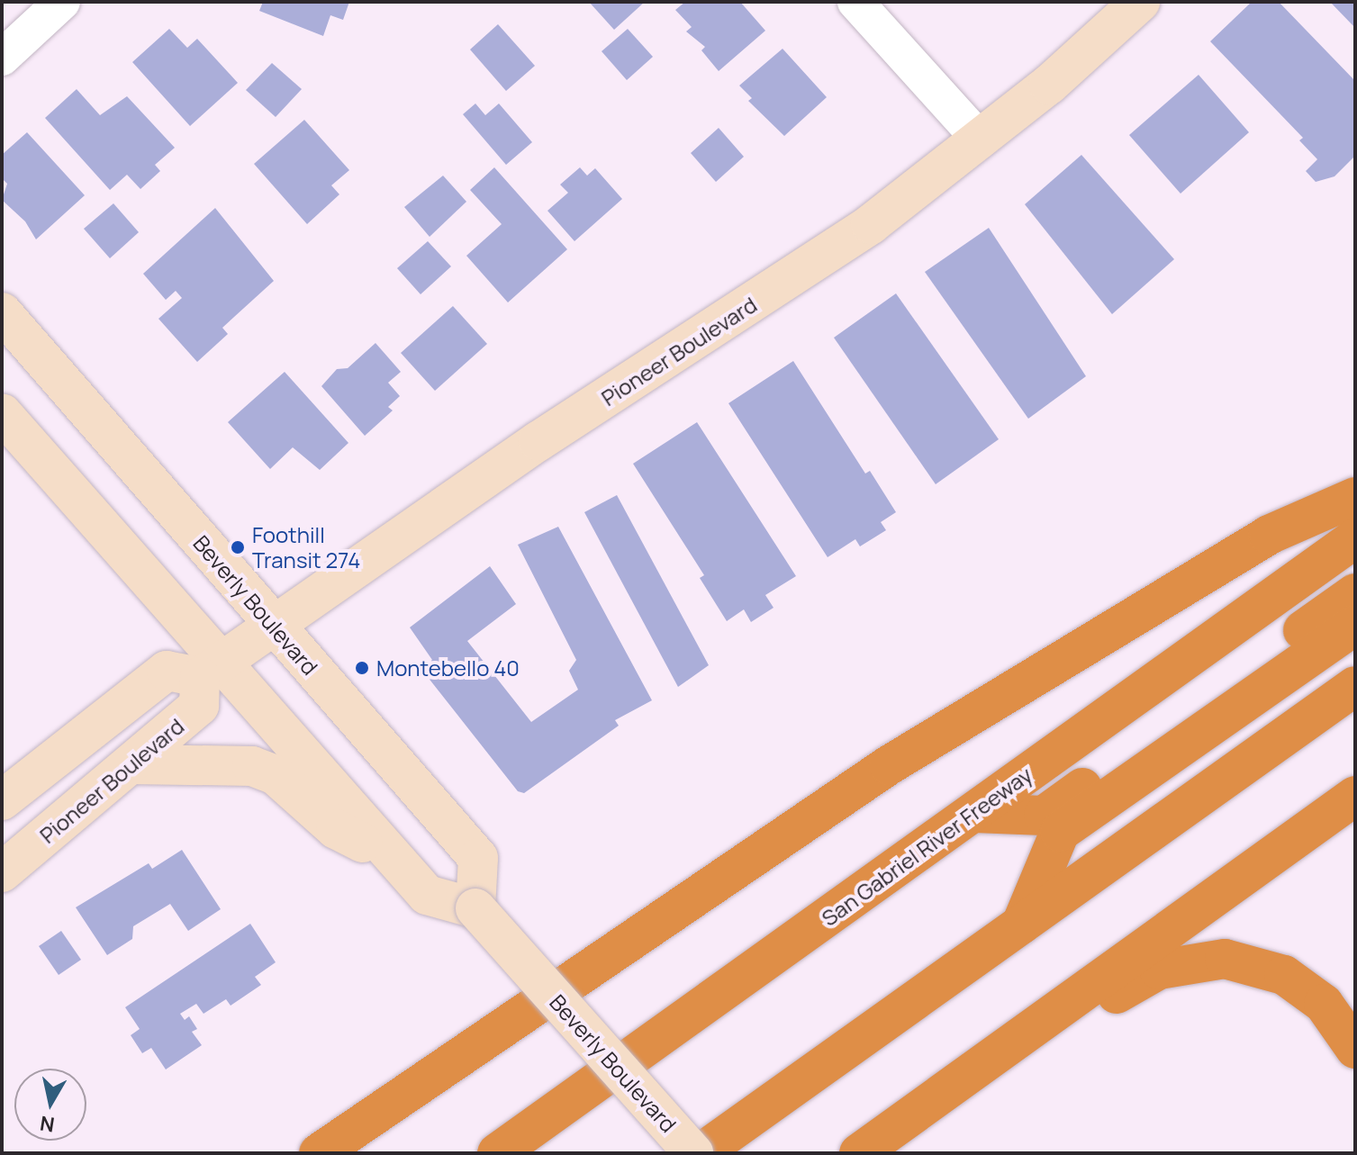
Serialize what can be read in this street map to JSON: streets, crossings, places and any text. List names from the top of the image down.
{
  "streets": {
    "highway": ["San Gabriel River Freeway"],
    "main road": ["Pioneer Boulevard", "Beverly Boulevard"]
  },
  "crossings": [
    ["Pioneer Boulevard", "Beverly Boulevard"]
  ],
  "places": ["Foothill Transit 274", "Montebello 40"],
  "north": "bottom"
}
